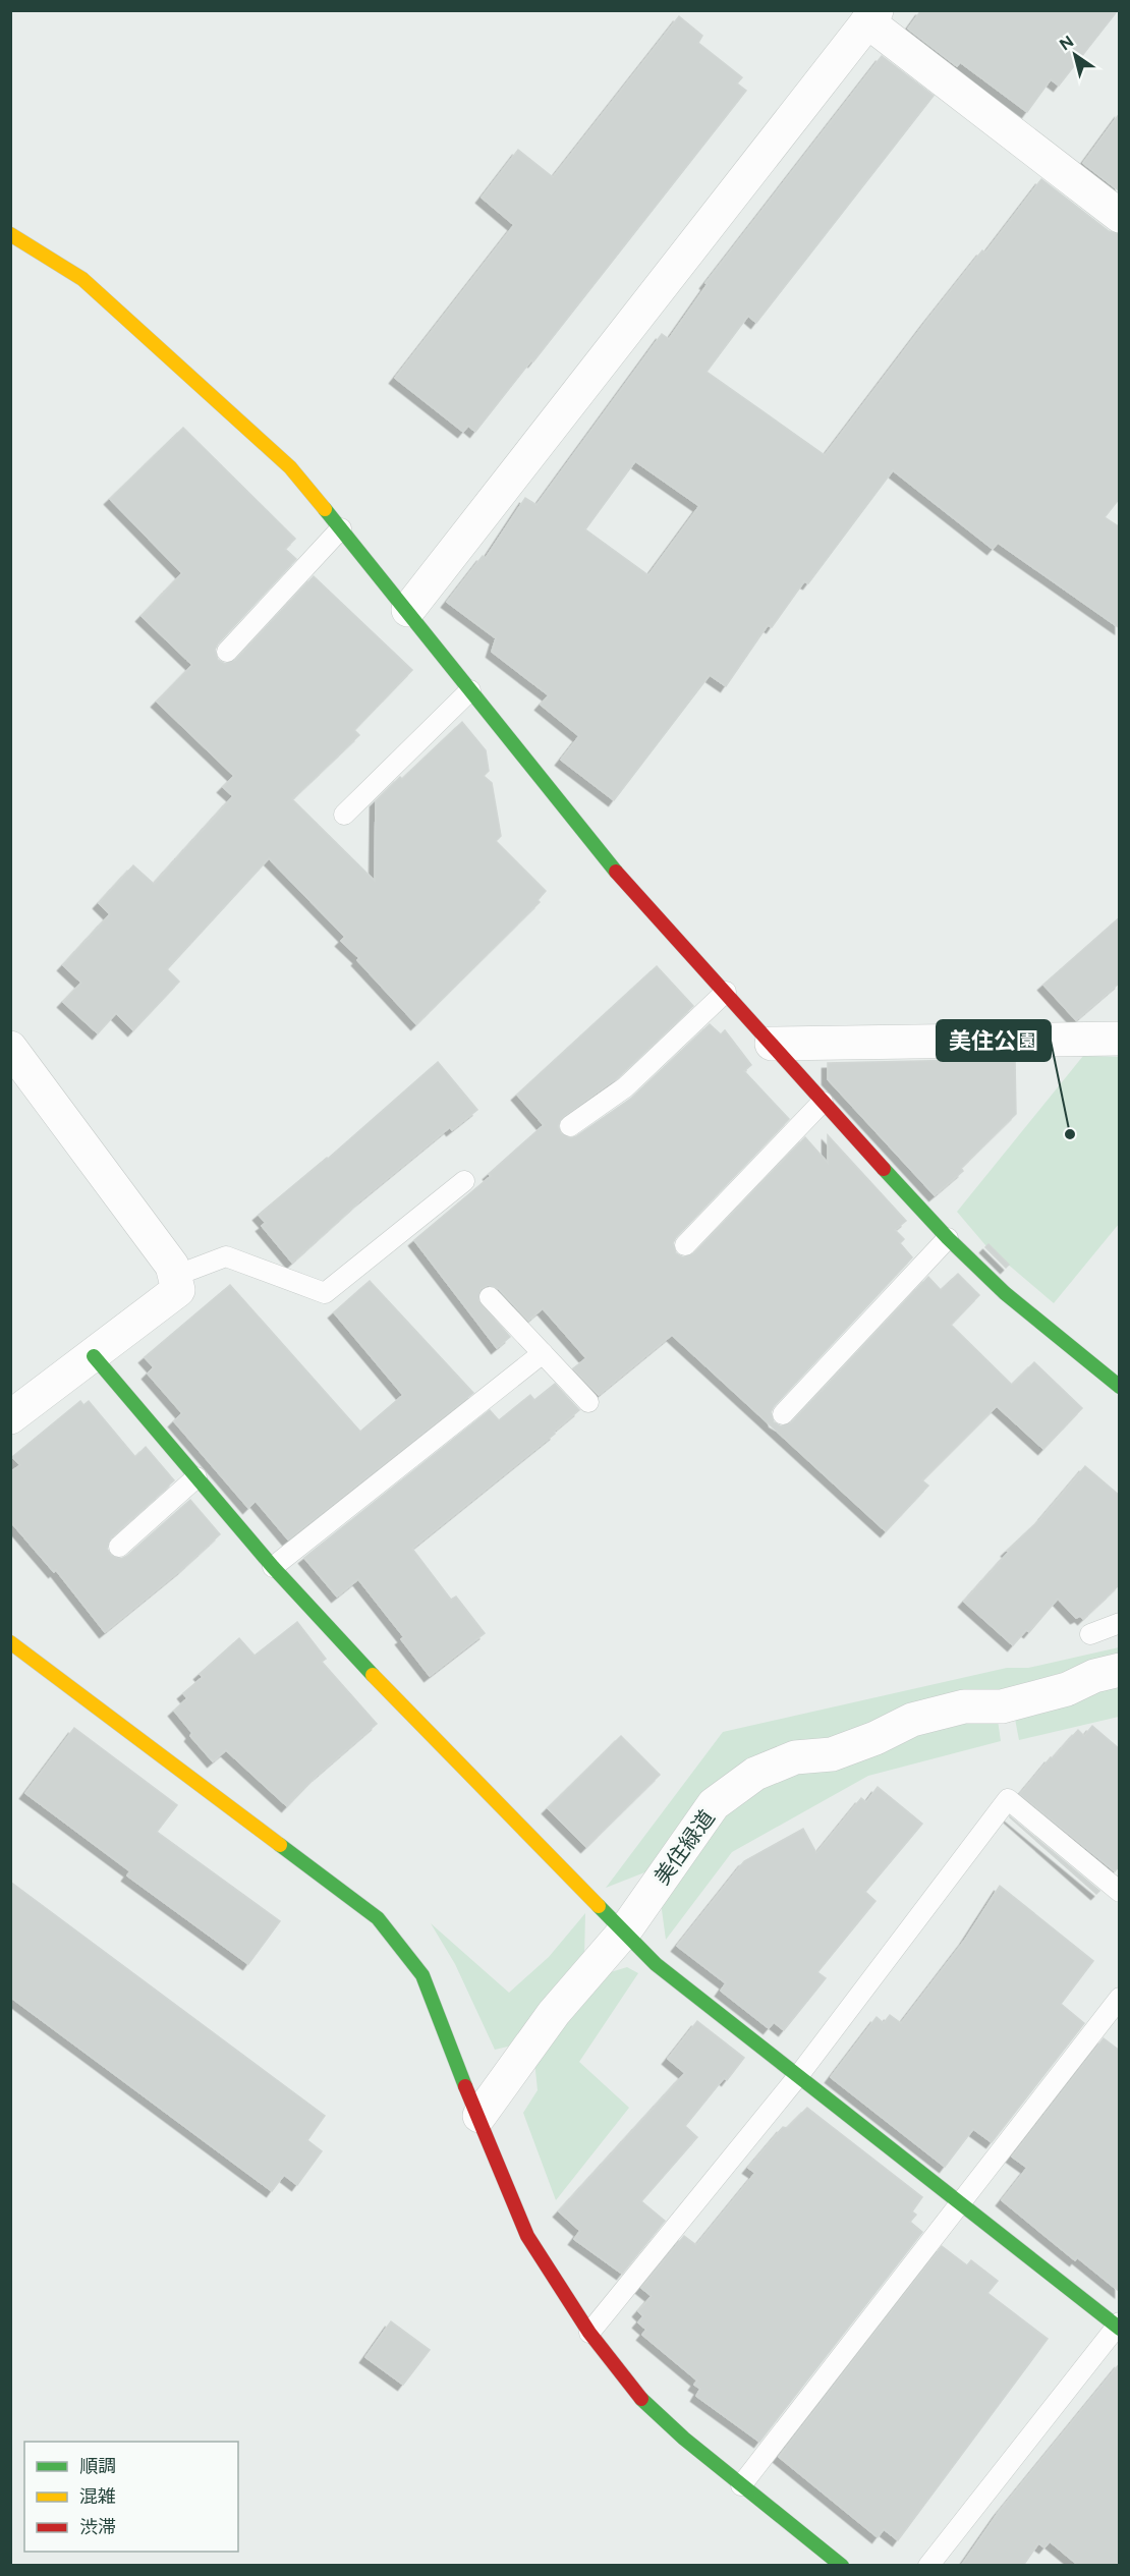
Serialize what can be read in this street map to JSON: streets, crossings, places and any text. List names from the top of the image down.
{
  "streets": {
    "street": ["美住緑道"]
  },
  "places": ["美住公園"],
  "legend": ["順調", "混雑", "渋滞"],
  "north": "top left"
}
